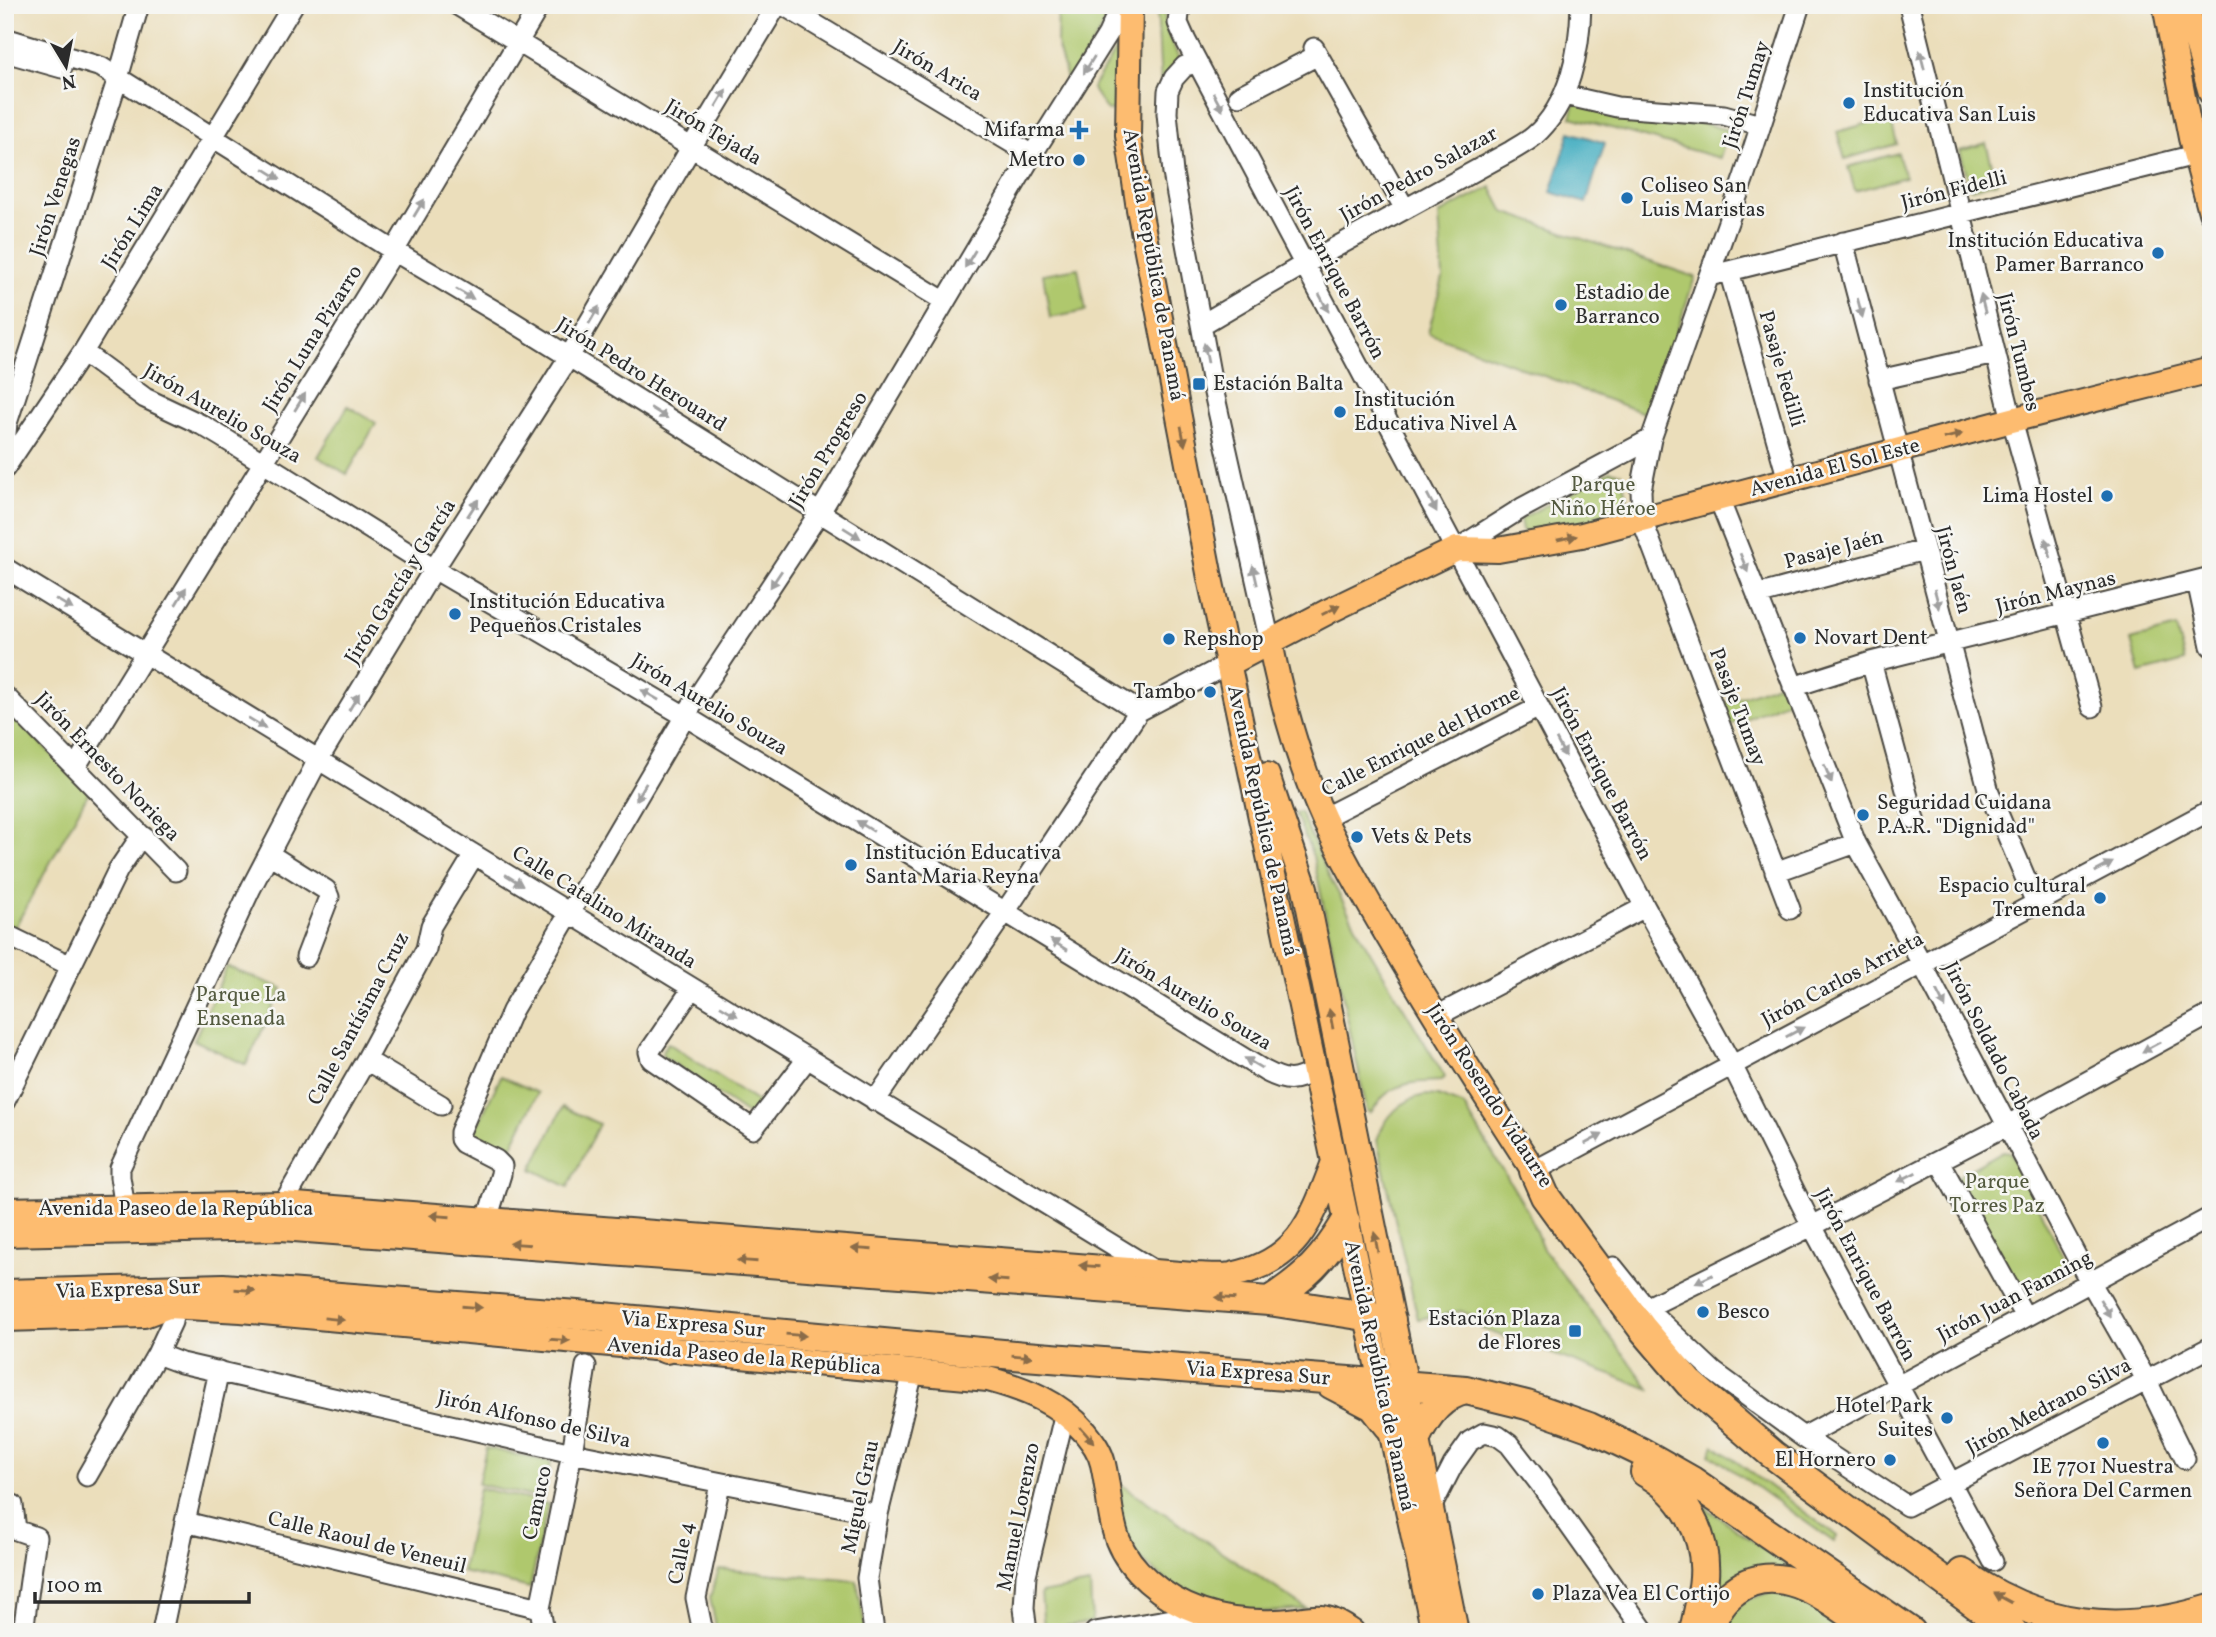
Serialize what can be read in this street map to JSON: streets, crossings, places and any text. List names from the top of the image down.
{
  "streets": {
    "highway": ["Via Expresa Sur"],
    "main road": [
      "Avenida República de Panamá",
      "Avenida El Sol Este",
      "Jirón Rosendo Vidaurre",
      "Avenida Paseo de la República"
    ],
    "street": [
      "Jirón Arica",
      "Jirón Tumay",
      "Jirón Tejada",
      "Jirón Pedro Salazar",
      "Jirón Fidelli",
      "Jirón Venegas",
      "Jirón Lima",
      "Jirón Enrique Barrón",
      "Jirón Luna Pizarro",
      "Jirón Tumbes",
      "Pasaje Fedilli",
      "Jirón Pedro Herouard",
      "Jirón Aurelio Souza",
      "Jirón Progreso",
      "Pasaje Jaén",
      "Jirón Jaén",
      "Jirón García y García",
      "Jirón Maynas",
      "Pasaje Tumay",
      "Calle Enrique del Horne",
      "Jirón Ernesto Noriega",
      "Calle Catalino Miranda",
      "Jirón Carlos Arrieta",
      "Calle Santísima Cruz",
      "Jirón Soldado Cabada",
      "Jirón Juan Fanning",
      "Jirón Medrano Silva",
      "Jirón Alfonso de Silva",
      "Miguel Grau",
      "Camuco",
      "Manuel Lorenzo",
      "Calle Raoul de Veneuil",
      "Calle 4"
    ]
  },
  "crossings": [
    ["Jirón Arica", "Jirón Progreso"],
    ["Jirón Tumay", "Jirón Fidelli"],
    ["Jirón Tumay", "Avenida El Sol Este"],
    ["Jirón Tumay", "Pasaje Tumay"],
    ["Jirón Tejada", "Jirón Luna Pizarro"],
    ["Jirón Tejada", "Jirón Progreso"],
    ["Jirón Tejada", "Jirón García y García"],
    ["Jirón Pedro Salazar", "Avenida República de Panamá"],
    ["Jirón Pedro Salazar", "Jirón Enrique Barrón"],
    ["Jirón Fidelli", "Jirón Tumbes"],
    ["Jirón Fidelli", "Pasaje Fedilli"],
    ["Jirón Fidelli", "Jirón Jaén"],
    ["Jirón Venegas", "Jirón Pedro Herouard"],
    ["Jirón Lima", "Jirón Pedro Herouard"],
    ["Jirón Lima", "Jirón Aurelio Souza"],
    ["Avenida República de Panamá", "Jirón Enrique Barrón"],
    ["Avenida República de Panamá", "Jirón Aurelio Souza"],
    ["Avenida República de Panamá", "Avenida El Sol Este"],
    ["Avenida República de Panamá", "Jirón Rosendo Vidaurre"],
    ["Avenida República de Panamá", "Avenida Paseo de la República"],
    ["Avenida República de Panamá", "Via Expresa Sur"],
    ["Jirón Enrique Barrón", "Avenida El Sol Este"],
    ["Jirón Enrique Barrón", "Calle Enrique del Horne"],
    ["Jirón Enrique Barrón", "Jirón Carlos Arrieta"],
    ["Jirón Enrique Barrón", "Jirón Juan Fanning"],
    ["Jirón Enrique Barrón", "Jirón Medrano Silva"],
    ["Jirón Luna Pizarro", "Jirón Pedro Herouard"],
    ["Jirón Luna Pizarro", "Jirón Aurelio Souza"],
    ["Jirón Luna Pizarro", "Jirón Ernesto Noriega"],
    ["Jirón Luna Pizarro", "Calle Catalino Miranda"],
    ["Jirón Tumbes", "Avenida El Sol Este"],
    ["Jirón Tumbes", "Jirón Maynas"],
    ["Pasaje Fedilli", "Avenida El Sol Este"],
    ["Jirón Pedro Herouard", "Jirón Progreso"],
    ["Jirón Pedro Herouard", "Jirón García y García"],
    ["Jirón Aurelio Souza", "Jirón Progreso"],
    ["Jirón Aurelio Souza", "Jirón García y García"],
    ["Jirón Progreso", "Calle Catalino Miranda"],
    ["Avenida El Sol Este", "Jirón Jaén"],
    ["Avenida El Sol Este", "Pasaje Tumay"],
    ["Avenida El Sol Este", "Jirón Soldado Cabada"],
    ["Avenida El Sol Este", "Jirón Rosendo Vidaurre"],
    ["Pasaje Jaén", "Jirón Jaén"],
    ["Pasaje Jaén", "Jirón Soldado Cabada"],
    ["Jirón Jaén", "Jirón Maynas"],
    ["Jirón Jaén", "Jirón Carlos Arrieta"],
    ["Jirón García y García", "Calle Catalino Miranda"],
    ["Jirón García y García", "Avenida Paseo de la República"],
    ["Jirón Maynas", "Jirón Soldado Cabada"],
    ["Calle Enrique del Horne", "Jirón Rosendo Vidaurre"],
    ["Calle Catalino Miranda", "Calle Santísima Cruz"],
    ["Calle Catalino Miranda", "Avenida Paseo de la República"],
    ["Jirón Carlos Arrieta", "Jirón Soldado Cabada"],
    ["Jirón Carlos Arrieta", "Jirón Rosendo Vidaurre"],
    ["Calle Santísima Cruz", "Avenida Paseo de la República"],
    ["Jirón Soldado Cabada", "Jirón Juan Fanning"],
    ["Jirón Soldado Cabada", "Jirón Medrano Silva"],
    ["Jirón Rosendo Vidaurre", "Jirón Juan Fanning"],
    ["Jirón Rosendo Vidaurre", "Jirón Medrano Silva"],
    ["Avenida Paseo de la República", "Miguel Grau"],
    ["Avenida Paseo de la República", "Manuel Lorenzo"],
    ["Jirón Alfonso de Silva", "Miguel Grau"],
    ["Jirón Alfonso de Silva", "Camuco"],
    ["Jirón Alfonso de Silva", "Calle 4"],
    ["Camuco", "Calle Raoul de Veneuil"]
  ],
  "one_way": [
    "Jirón Enrique Barrón",
    "Jirón Luna Pizarro",
    "Jirón Tumbes",
    "Jirón Pedro Herouard",
    "Jirón Aurelio Souza",
    "Jirón Progreso",
    "Avenida El Sol Este",
    "Jirón García y García",
    "Calle Catalino Miranda",
    "Jirón Carlos Arrieta",
    "Jirón Soldado Cabada"
  ],
  "parks": ["Parque Niño Héroe", "Parque La Ensenada", "Parque Torres Paz"],
  "places": {
    "other": [
      "Institución Educativa San Luis",
      "Metro",
      "Coliseo San Luis Maristas",
      "Institución Educativa Pamer Barranco",
      "Estadio de Barranco",
      "Institución Educativa Nivel A",
      "Lima Hostel",
      "Institución Educativa Pequeños Cristales",
      "Novart Dent",
      "Repshop",
      "Tambo",
      "Seguridad Cuidana P.A.R. \"Dignidad\"",
      "Vets & Pets",
      "Institución Educativa Santa Maria Reyna",
      "Espacio cultural Tremenda",
      "Besco",
      "Hotel Park Suites",
      "IE 7701 Nuestra Señora Del Carmen",
      "El Hornero",
      "Plaza Vea El Cortijo"
    ],
    "health": ["Mifarma"],
    "transit": ["Estación Balta", "Estación Plaza de Flores"]
  },
  "scale_bar": "100 m",
  "north": "bottom"
}
